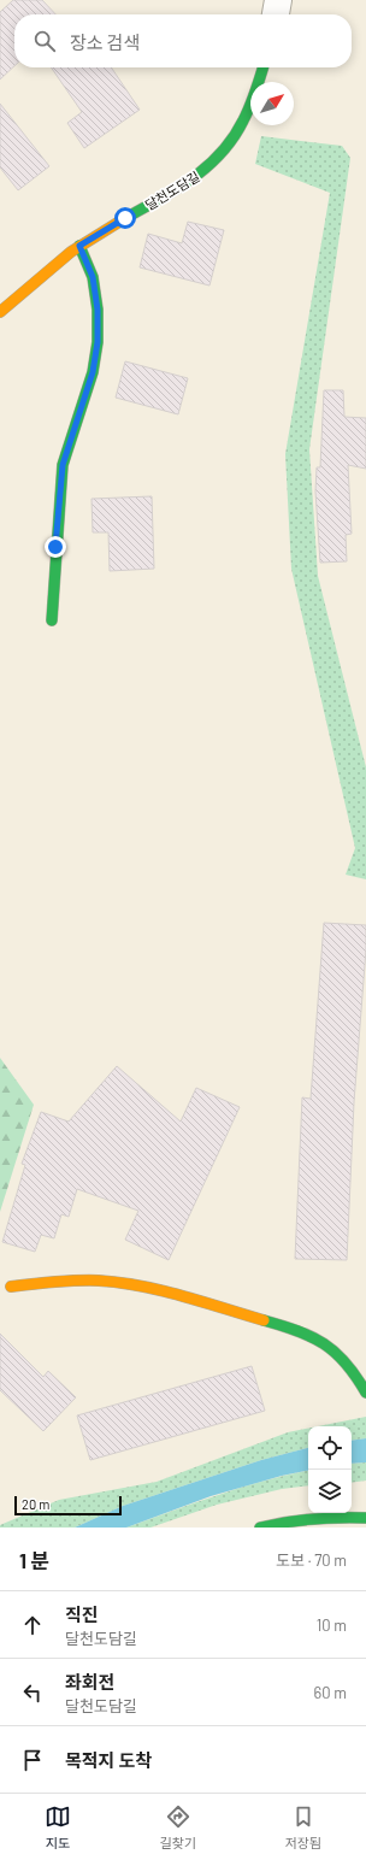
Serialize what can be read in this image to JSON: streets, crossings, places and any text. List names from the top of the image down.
{
  "streets": {
    "street": ["달천도담길"]
  },
  "scale_bar": "20 m",
  "north": "top right",
  "page": {
    "search": "장소 검색",
    "scale": "20 m",
    "heading": ["1 분", "도보 · 70 m"],
    "list": [
      ["직진", "달천도담길", "10 m"],
      ["좌회전", "달천도담길", "60 m"],
      "목적지 도착"
    ],
    "nav": ["지도", "길찾기", "저장됨"]
  }
}
